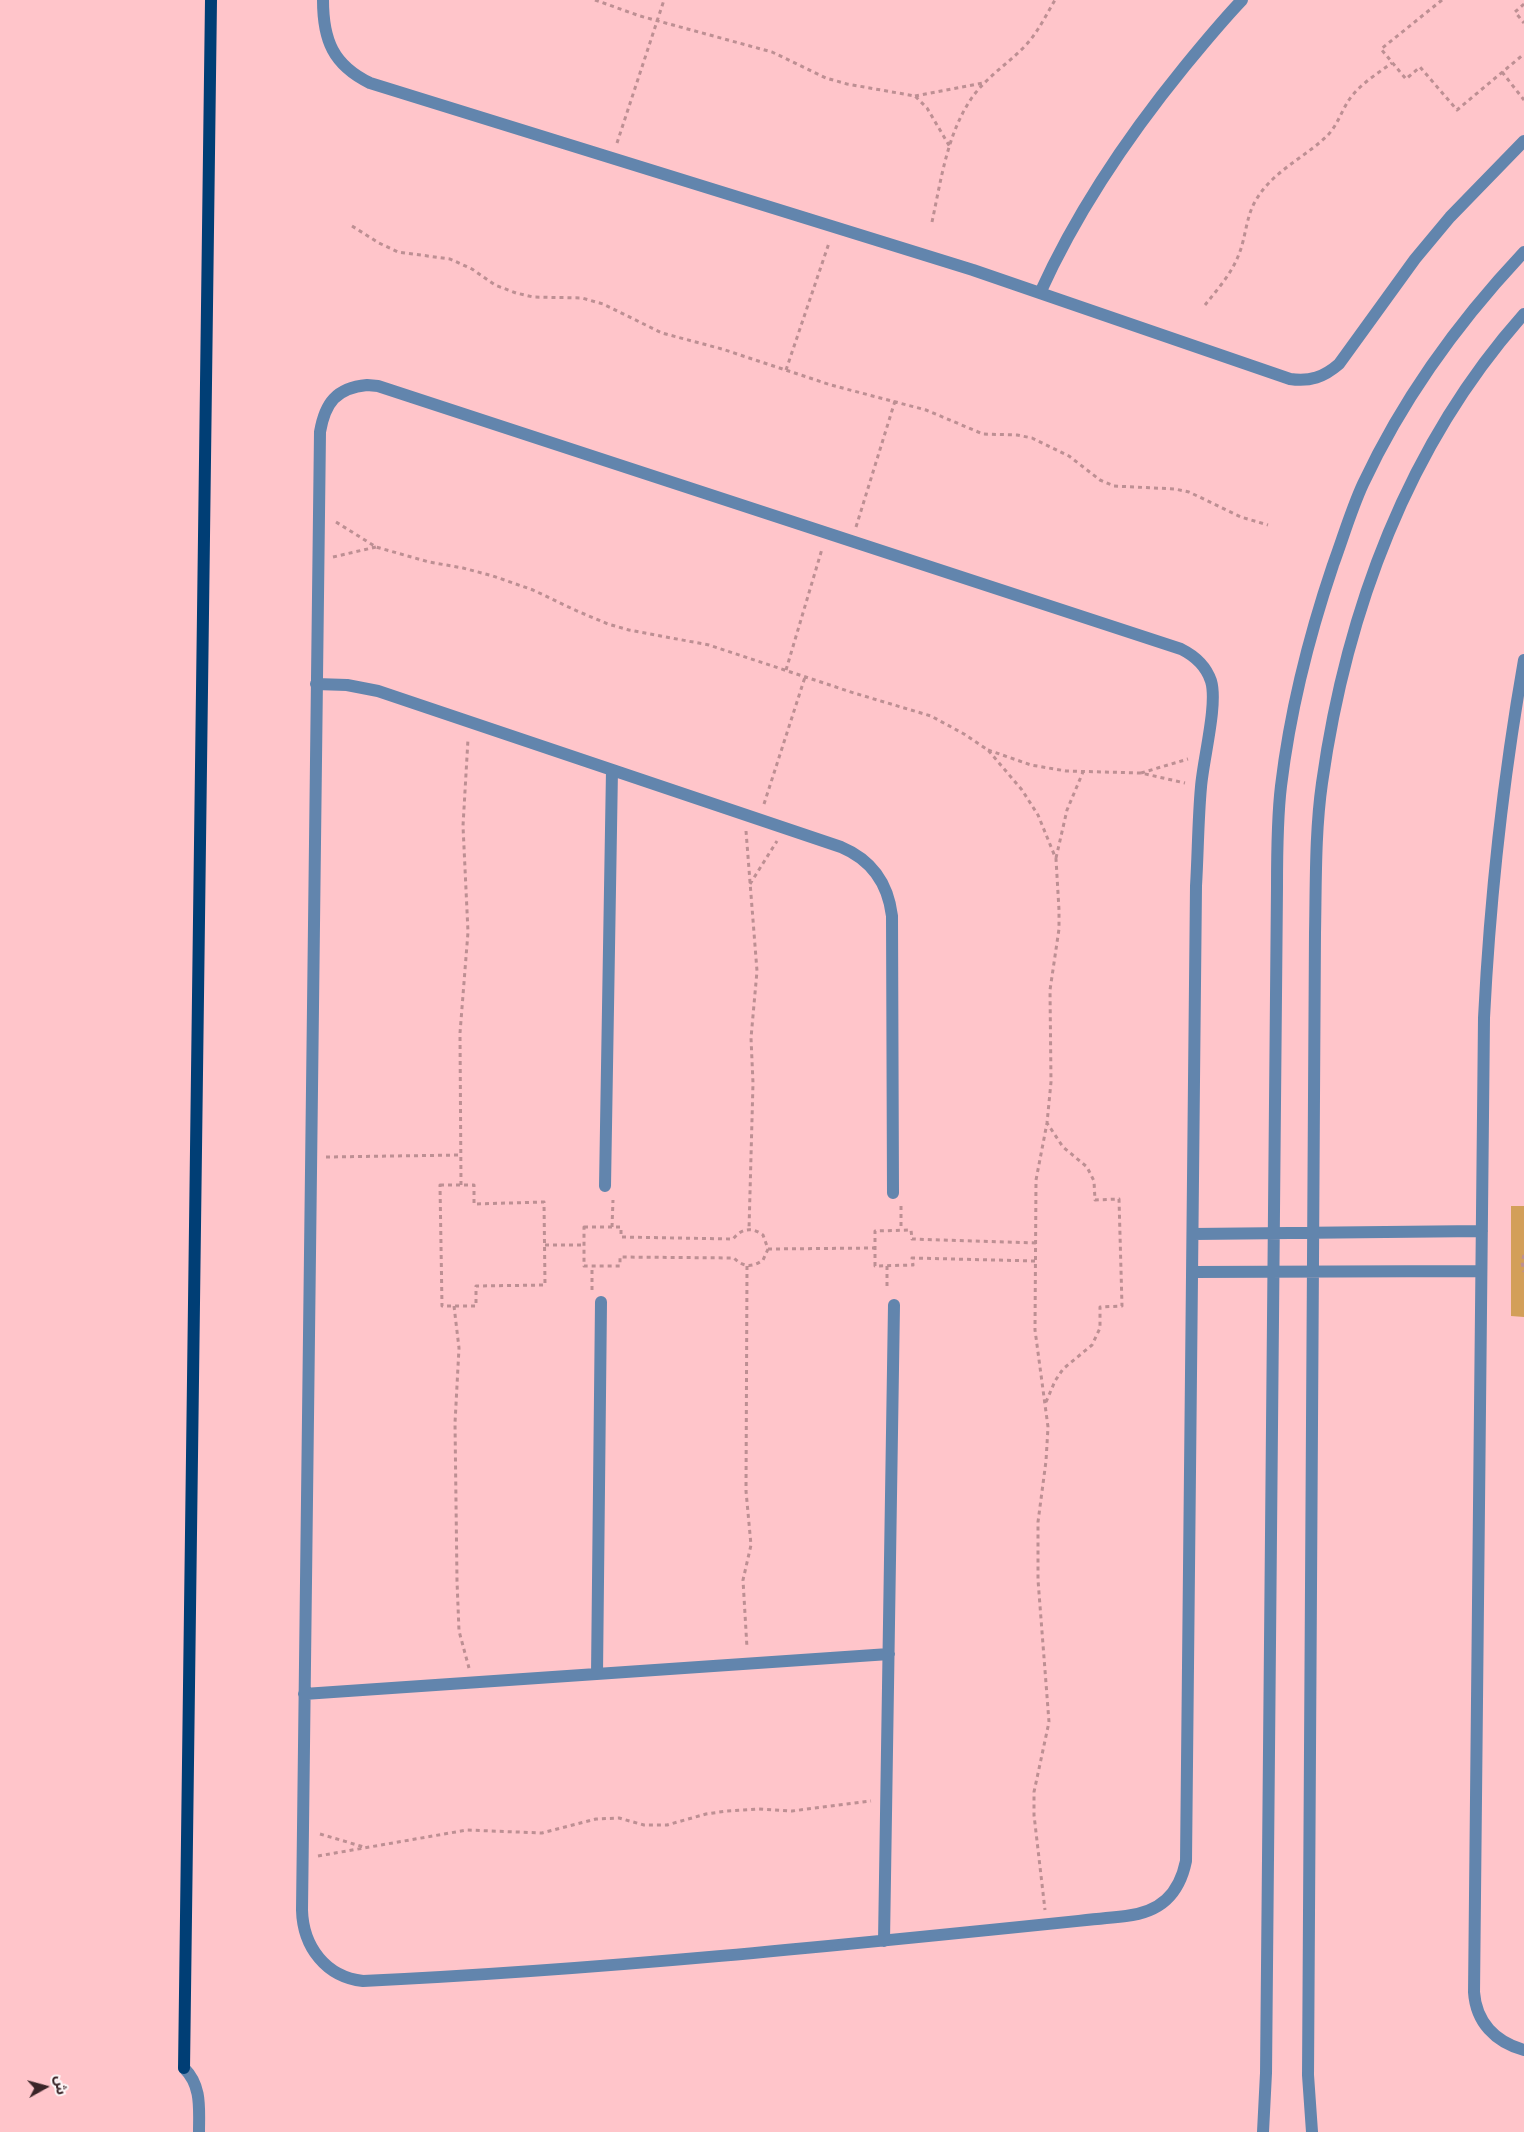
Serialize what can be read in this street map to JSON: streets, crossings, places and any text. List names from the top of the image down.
{
  "north": "right"
}
